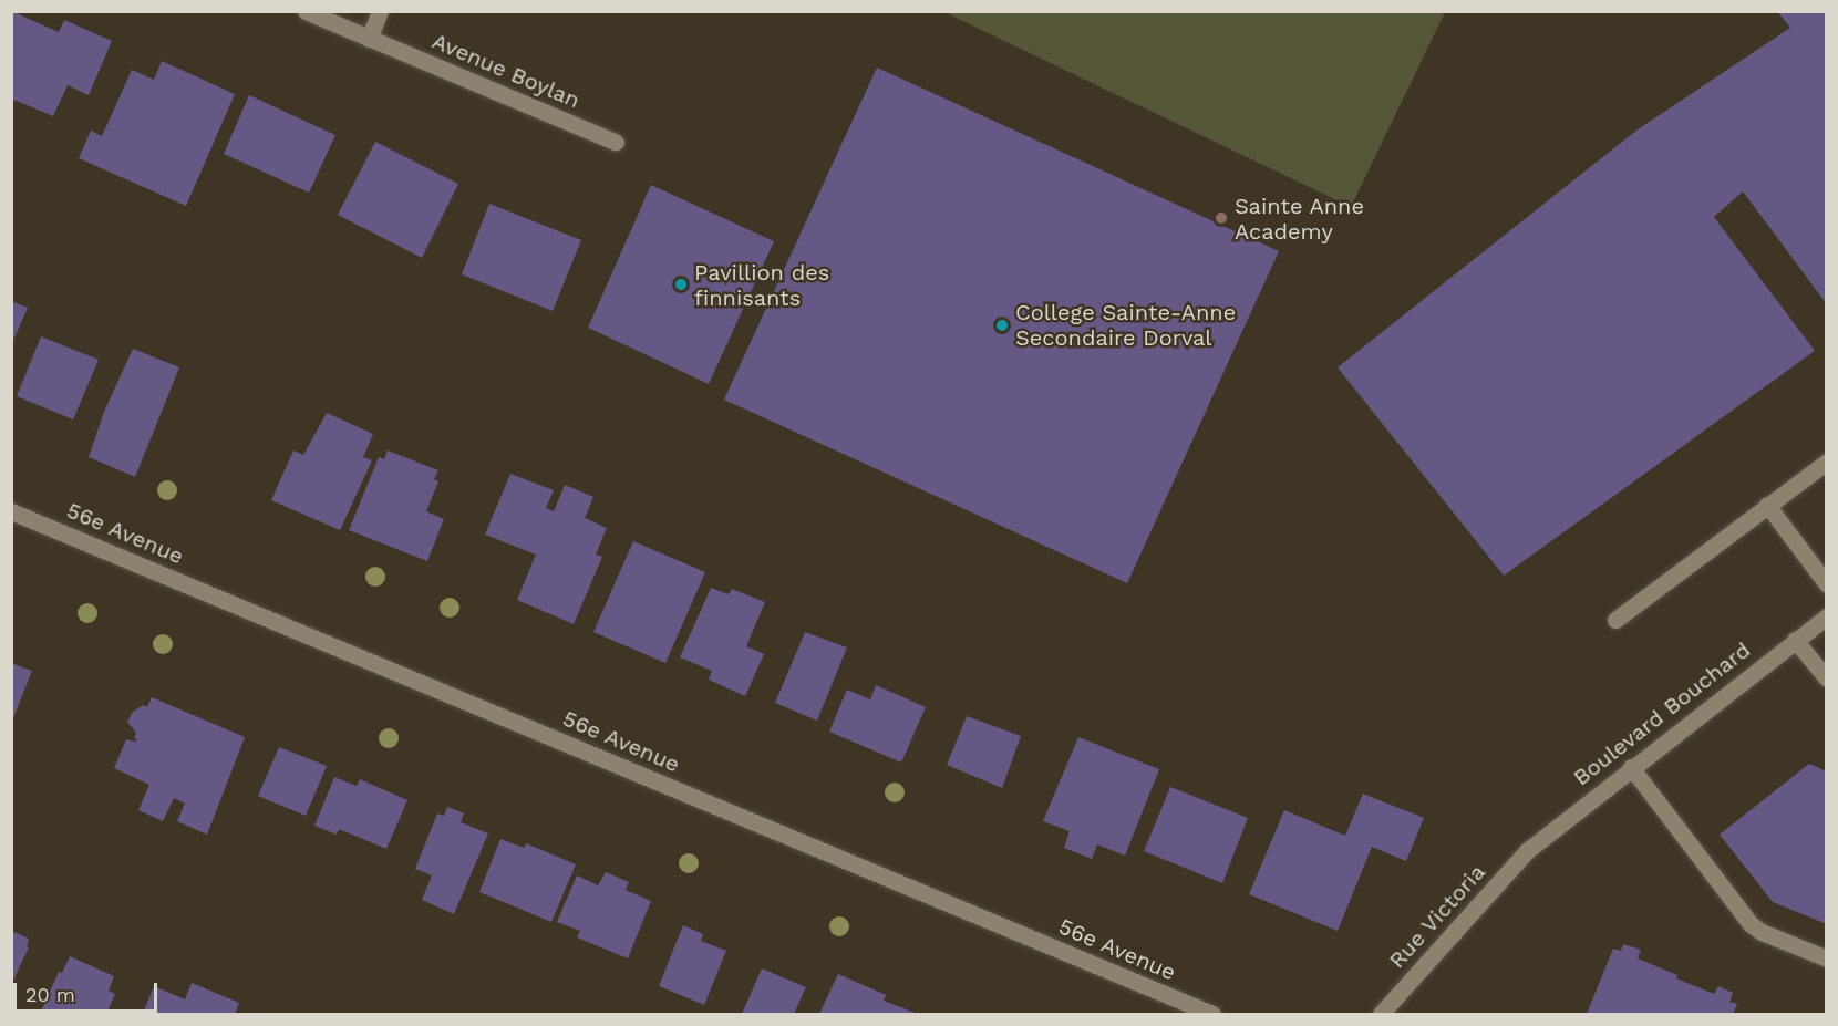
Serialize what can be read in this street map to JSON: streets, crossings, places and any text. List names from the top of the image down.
{
  "streets": {
    "street": [
      "Avenue Boylan",
      "56e Avenue",
      "Boulevard Bouchard",
      "Rue Victoria"
    ]
  },
  "crossings": [
    ["Boulevard Bouchard", "Rue Victoria"]
  ],
  "places": ["Sainte Anne Academy", "Pavillion des finnisants", "College Sainte-Anne Secondaire Dorval"],
  "scale_bar": "20 m"
}
